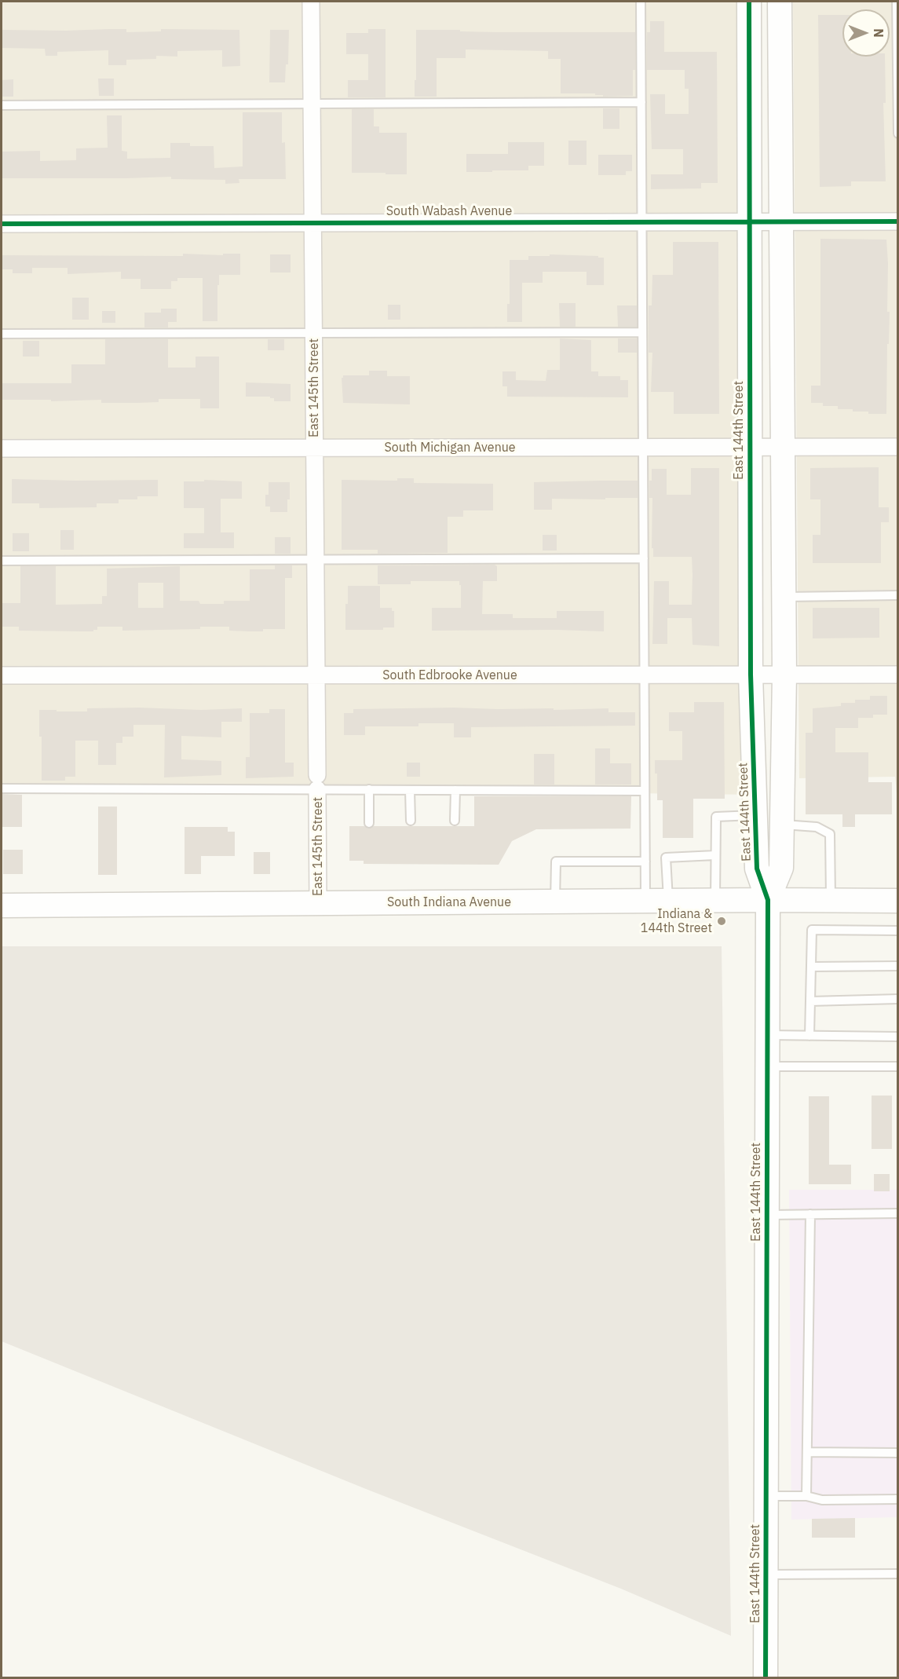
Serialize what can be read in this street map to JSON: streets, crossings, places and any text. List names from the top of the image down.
{
  "streets": {
    "street": [
      "South Wabash Avenue",
      "East 145th Street",
      "East 144th Street",
      "South Michigan Avenue",
      "South Edbrooke Avenue",
      "South Indiana Avenue"
    ]
  },
  "crossings": [
    ["South Wabash Avenue", "East 145th Street"],
    ["South Wabash Avenue", "East 144th Street"],
    ["East 145th Street", "South Michigan Avenue"],
    ["East 145th Street", "South Edbrooke Avenue"],
    ["East 145th Street", "South Indiana Avenue"],
    ["East 144th Street", "South Michigan Avenue"],
    ["East 144th Street", "South Edbrooke Avenue"],
    ["East 144th Street", "South Indiana Avenue"]
  ],
  "places": ["Indiana & 144th Street"],
  "north": "right"
}
